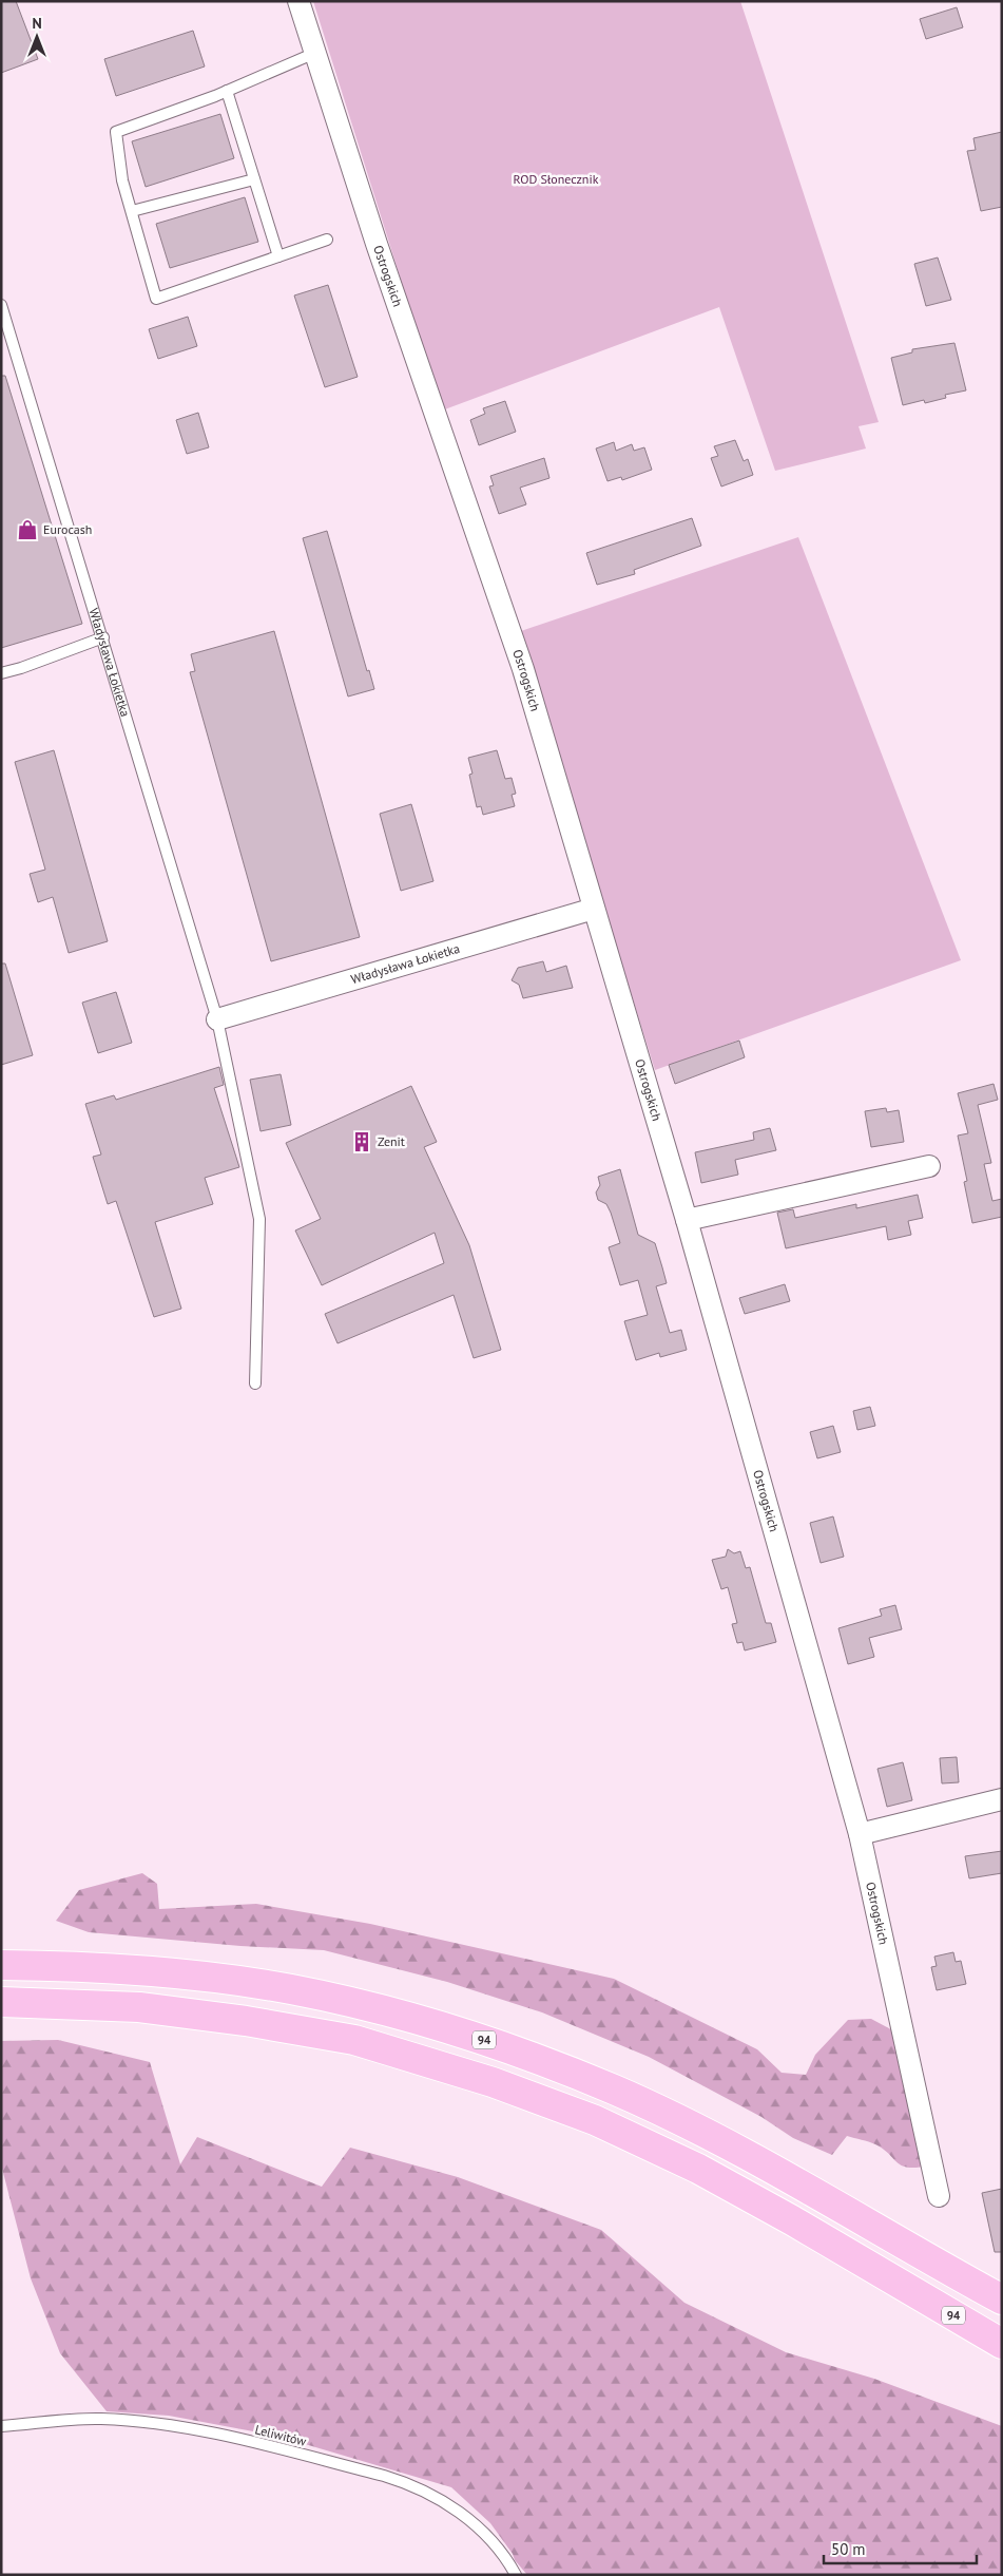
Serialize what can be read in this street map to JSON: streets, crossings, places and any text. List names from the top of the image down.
{
  "streets": {
    "main road": ["94"],
    "street": ["Ostrogskich", "Władysława Łokietka"],
    "lane": ["Leliwitów"]
  },
  "crossings": [
    ["Ostrogskich", "Władysława Łokietka"]
  ],
  "parks": ["ROD Słonecznik"],
  "places": {
    "shop": ["Eurocash"],
    "building": ["Zenit"]
  },
  "scale_bar": "50 m",
  "north": "top"
}
